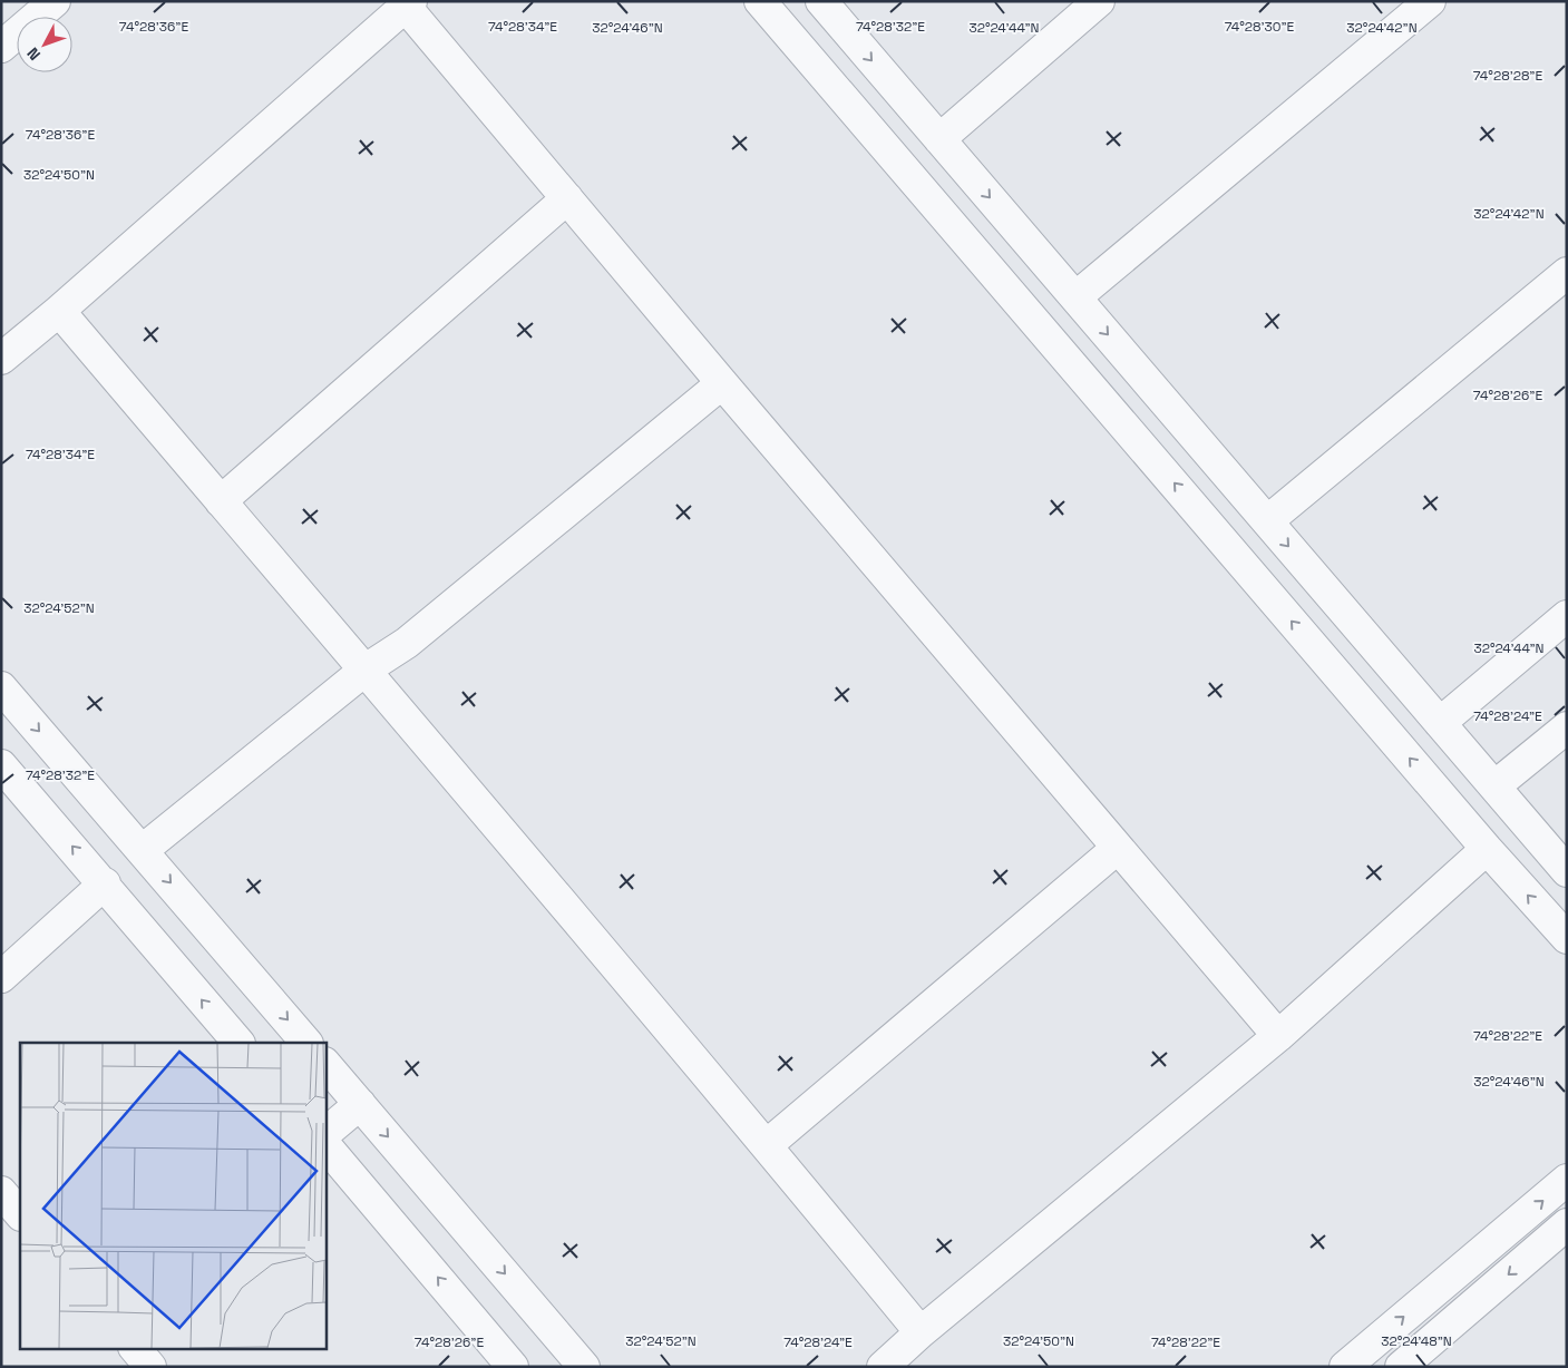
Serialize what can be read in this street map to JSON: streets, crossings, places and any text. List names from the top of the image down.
{
  "north": "bottom left",
  "coordinates": [
    "74°28'36\"E",
    "74°28'34\"E",
    "74°28'32\"E",
    "74°28'30\"E",
    "32°24'46\"N",
    "32°24'44\"N",
    "32°24'42\"N",
    "74°28'28\"E",
    "32°24'50\"N",
    "74°28'26\"E",
    "32°24'52\"N",
    "74°28'24\"E",
    "74°28'22\"E",
    "32°24'48\"N"
  ]
}
